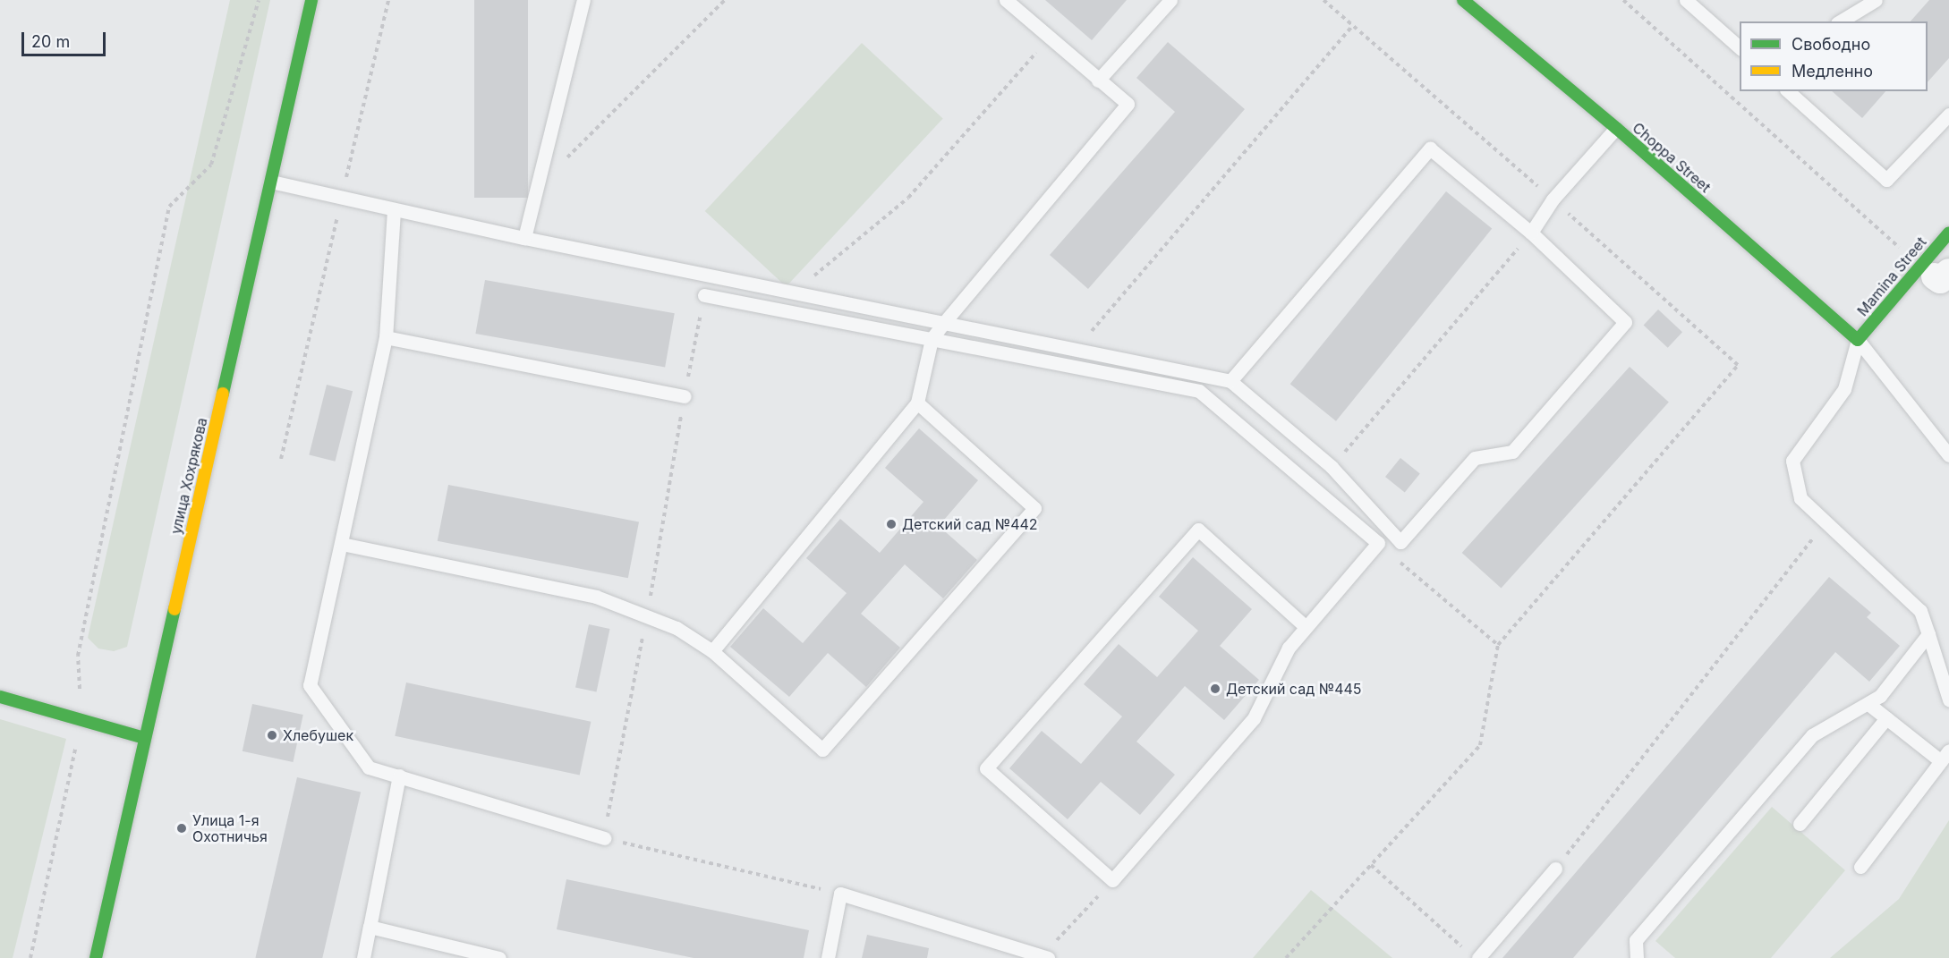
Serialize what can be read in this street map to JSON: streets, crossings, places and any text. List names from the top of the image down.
{
  "streets": {
    "main road": ["Choppa Street", "Mamina Street", "улица Хохрякова"]
  },
  "crossings": [
    ["Choppa Street", "Mamina Street"]
  ],
  "places": [
    "Детский сад №442",
    "Детский сад №445",
    "Хлебушек",
    "Улица 1-я Охотничья"
  ],
  "legend": ["Свободно", "Медленно"],
  "scale_bar": "20 m"
}
